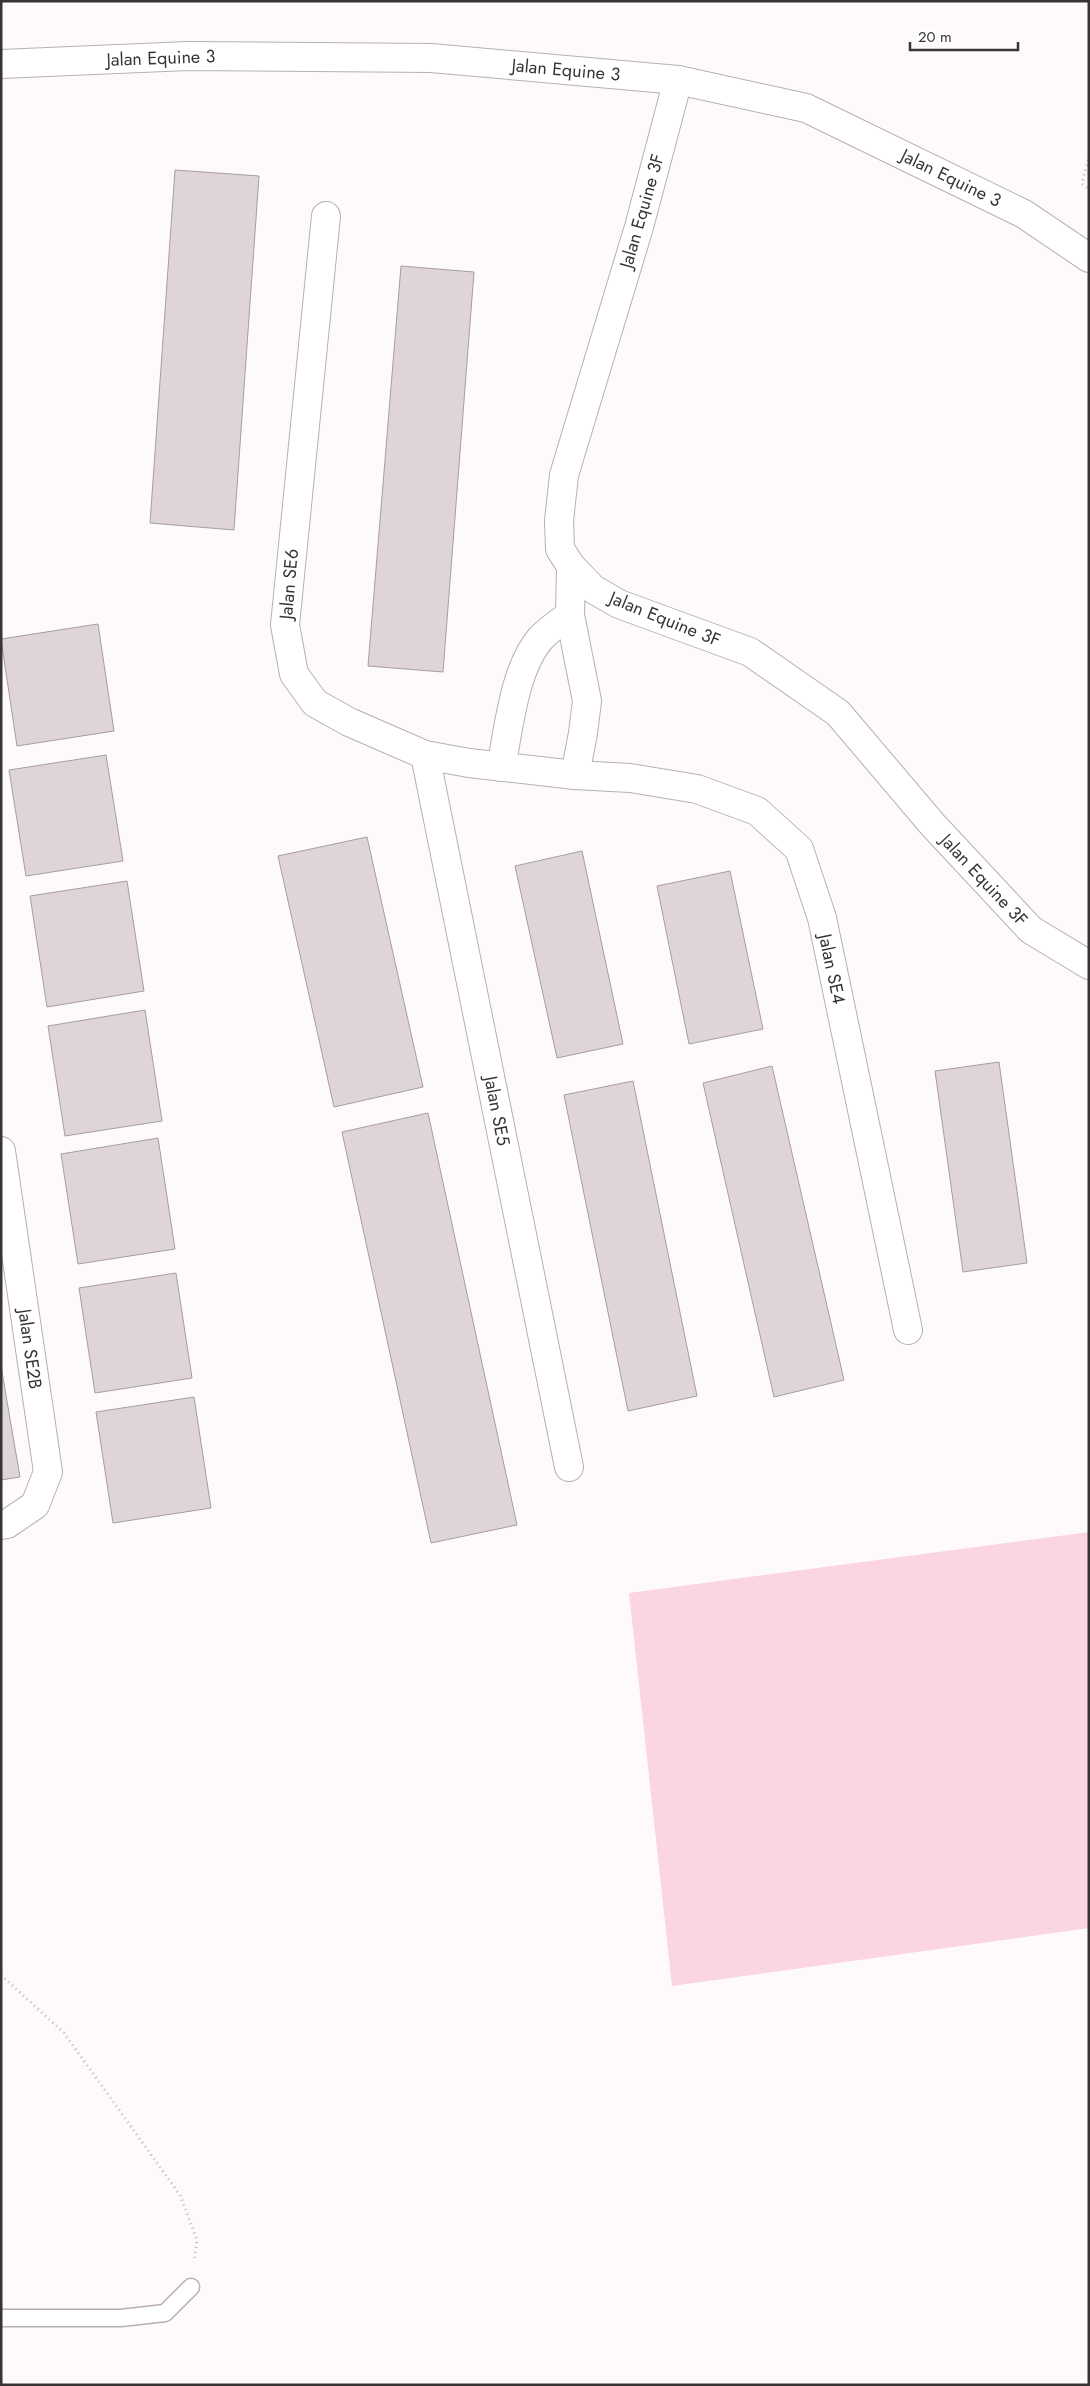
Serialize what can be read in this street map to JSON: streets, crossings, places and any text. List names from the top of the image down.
{
  "streets": {
    "street": [
      "Jalan Equine 3",
      "Jalan Equine 3F",
      "Jalan SE6",
      "Jalan SE4",
      "Jalan SE5",
      "Jalan SE2B"
    ]
  },
  "crossings": [
    ["Jalan Equine 3", "Jalan Equine 3F"],
    ["Jalan SE6", "Jalan SE4"],
    ["Jalan SE6", "Jalan SE5"]
  ],
  "scale_bar": "20 m"
}
